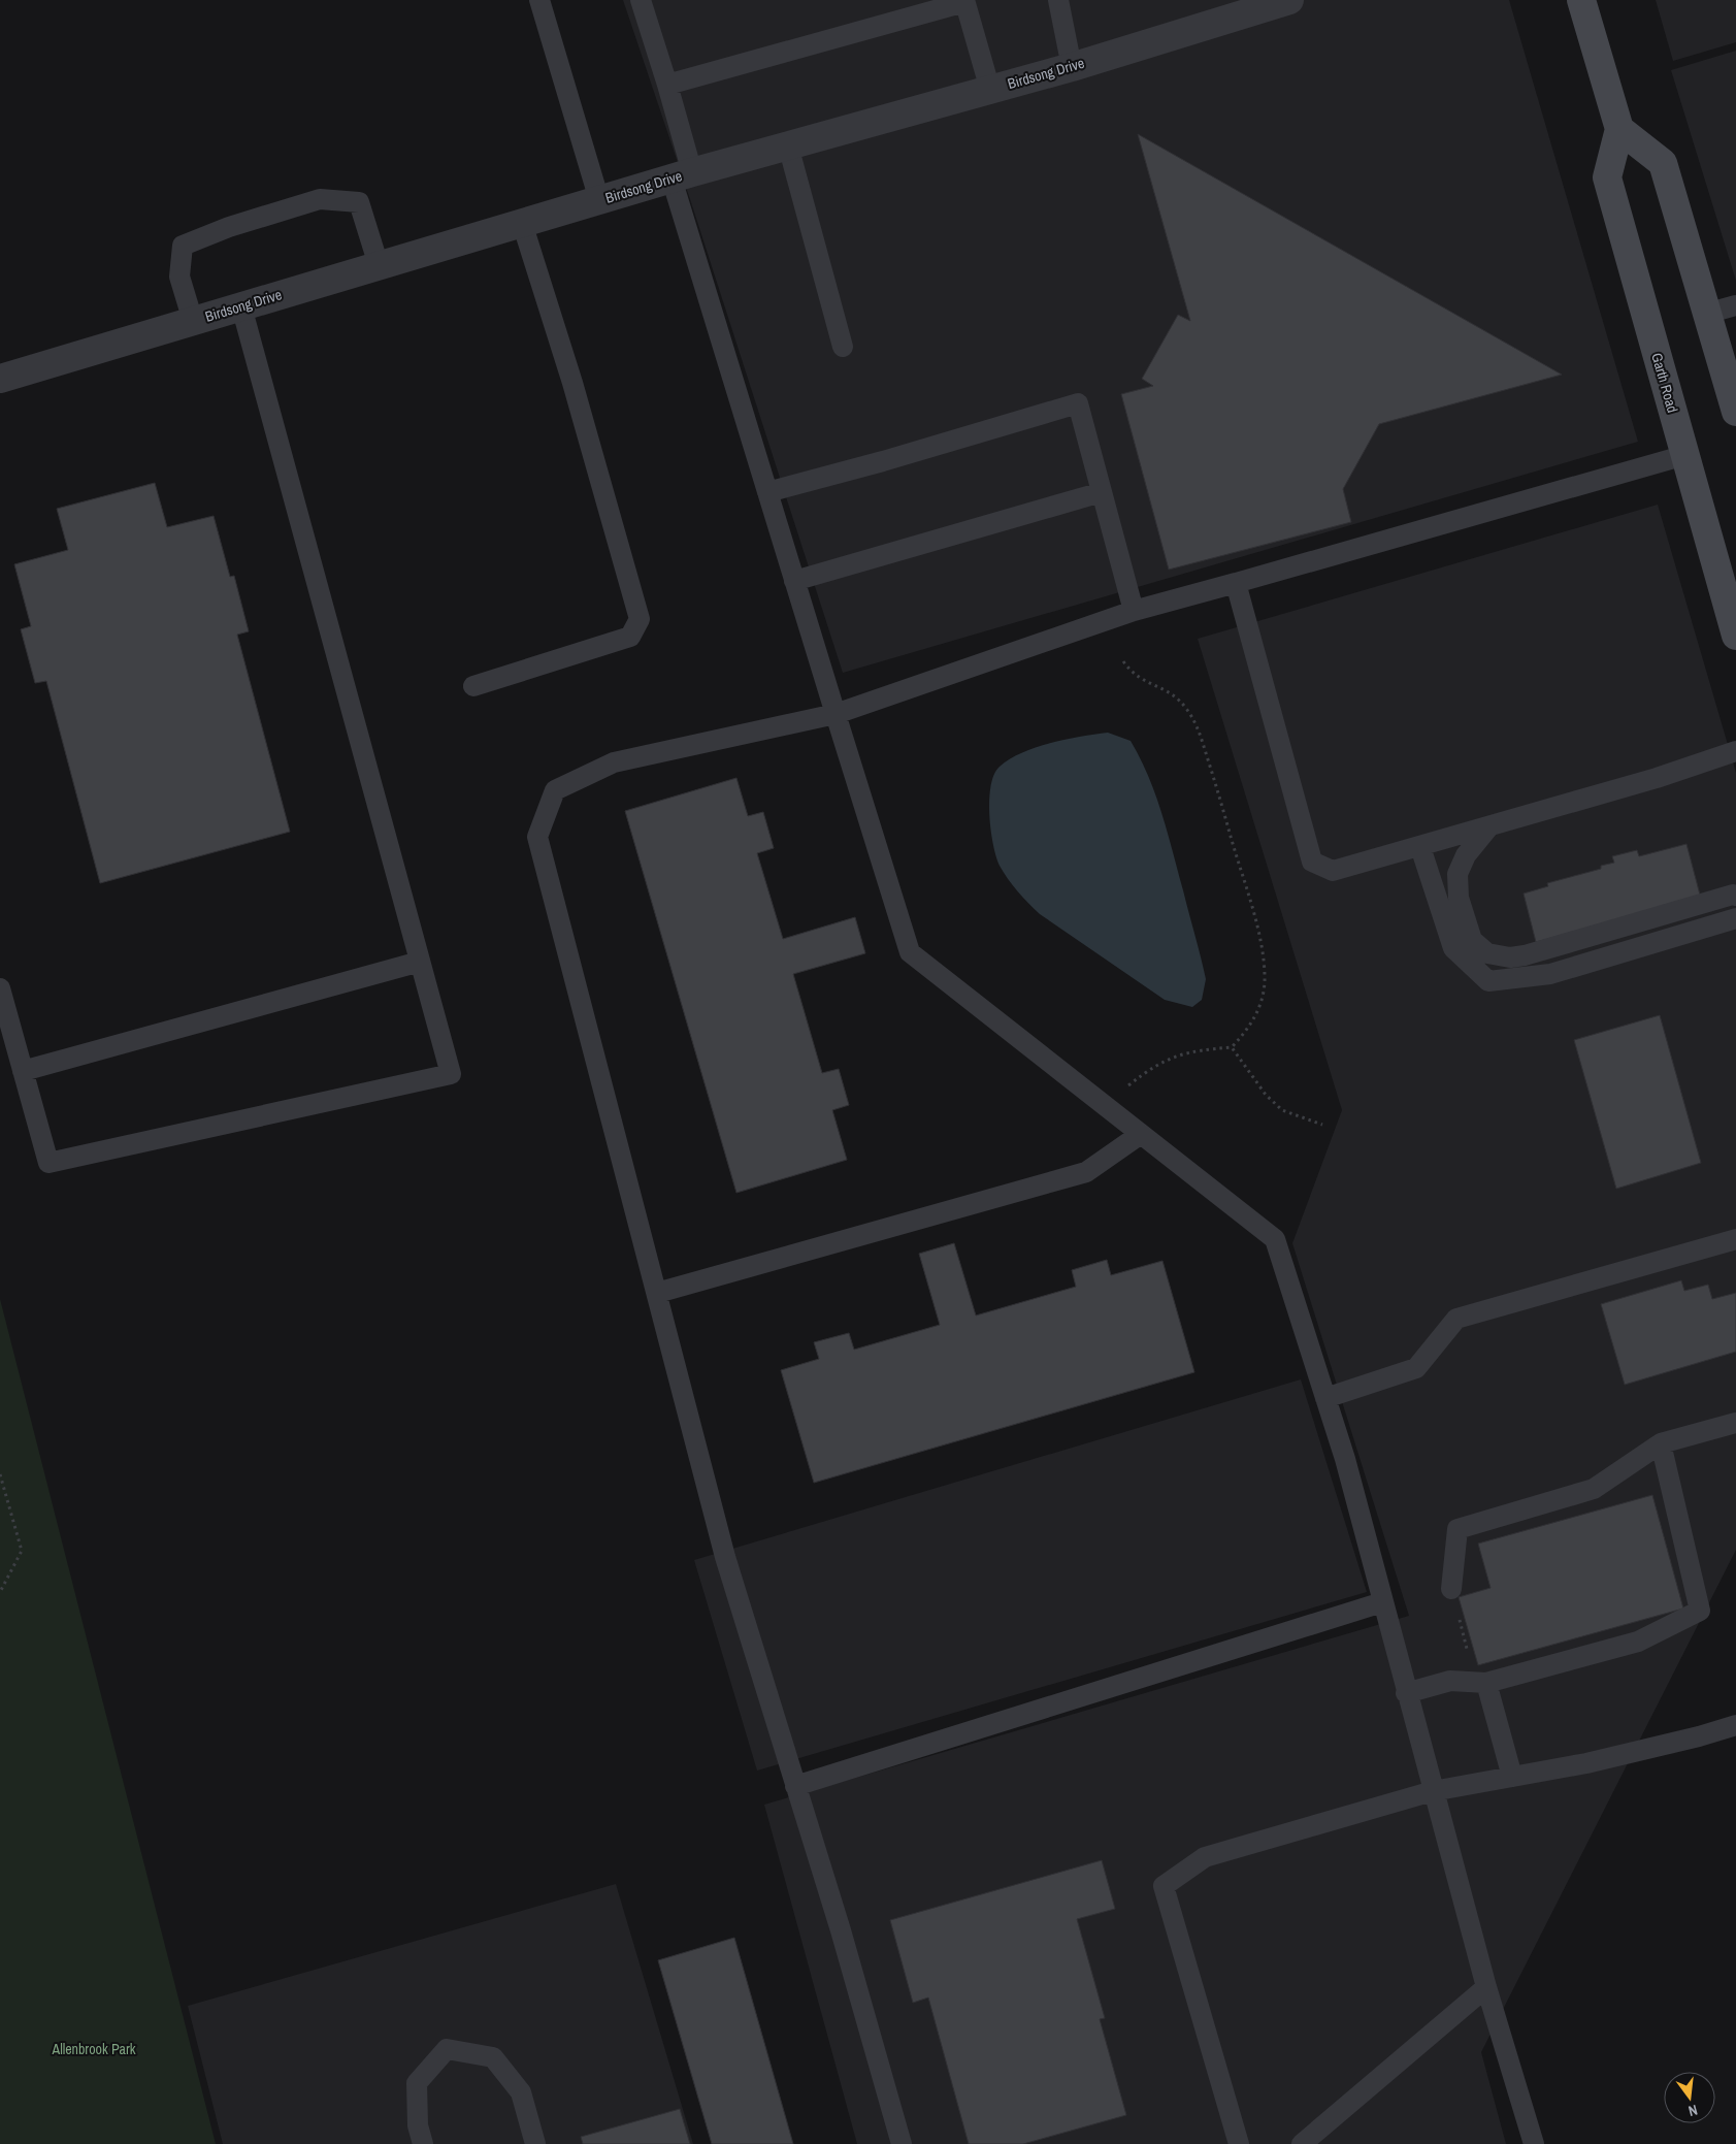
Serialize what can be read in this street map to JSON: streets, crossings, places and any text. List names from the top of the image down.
{
  "streets": {
    "main road": ["Garth Road"],
    "street": ["Birdsong Drive"]
  },
  "parks": ["Allenbrook Park"],
  "north": "bottom"
}
